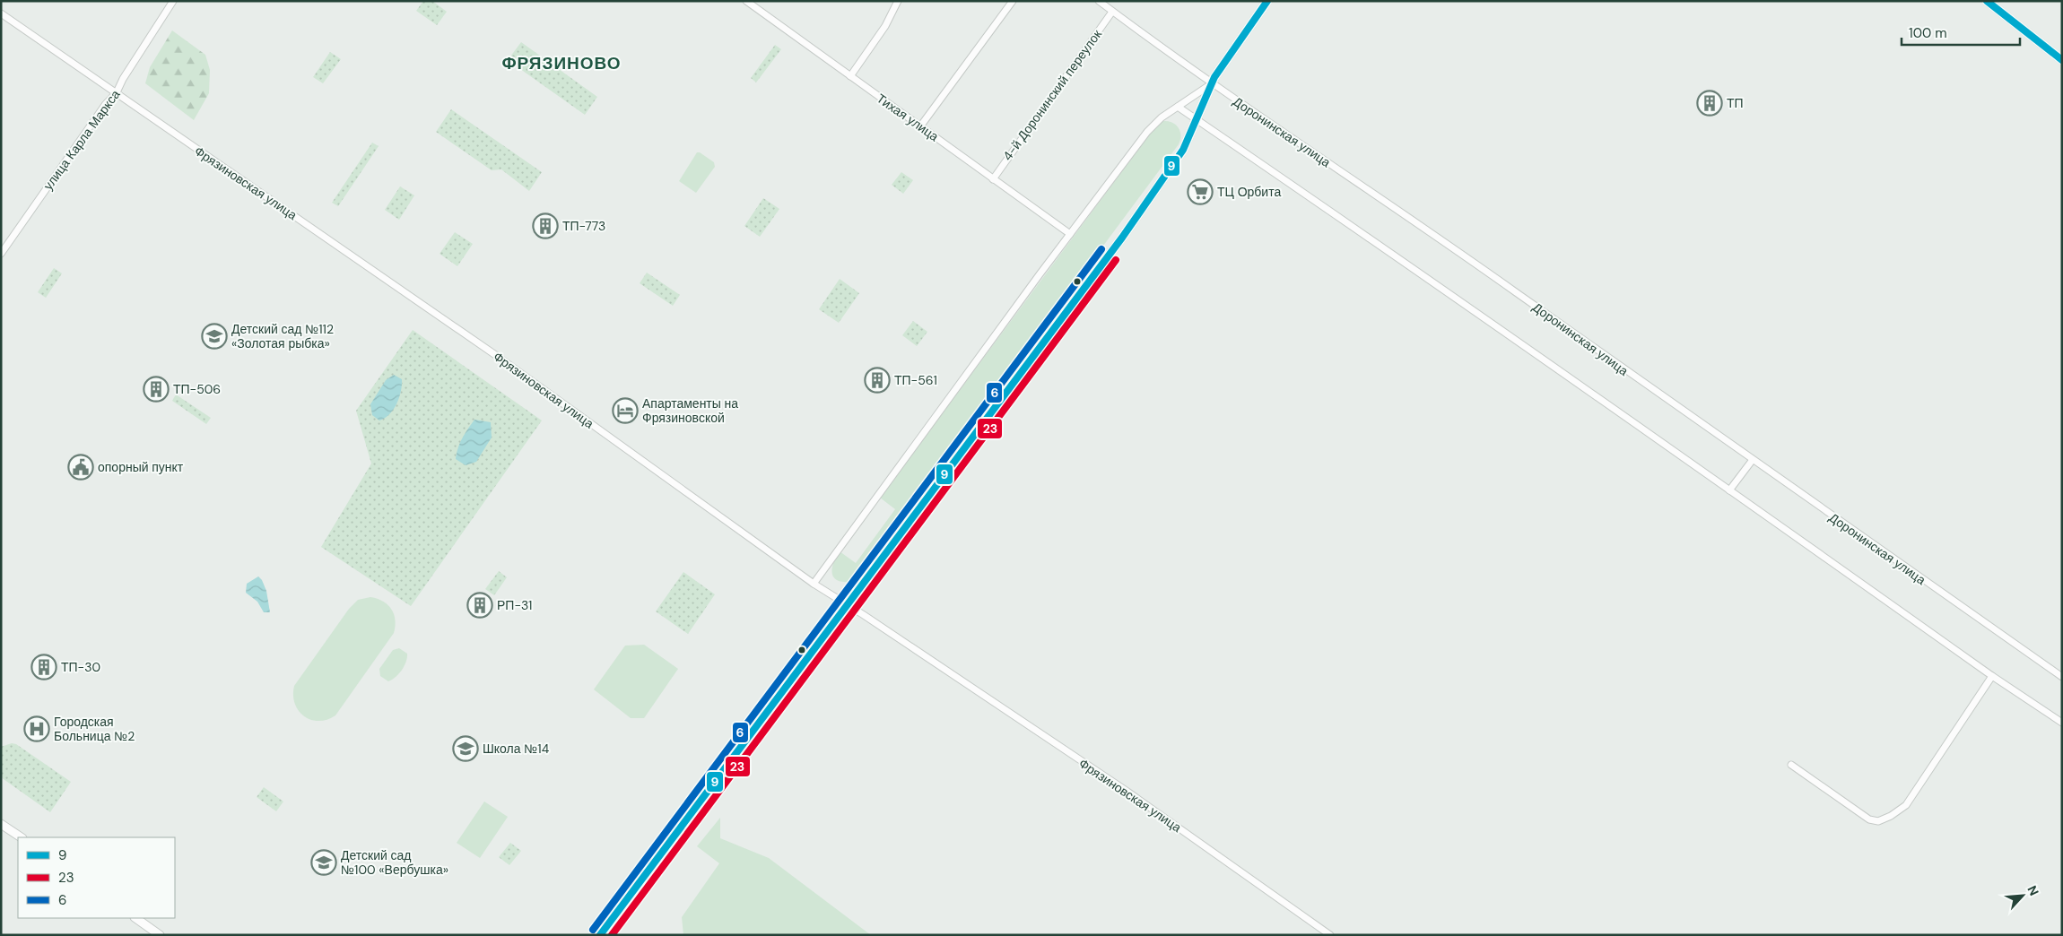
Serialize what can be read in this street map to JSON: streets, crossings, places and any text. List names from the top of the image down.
{
  "streets": {
    "street": [
      "4-й Доронинский переулок",
      "Тихая улица",
      "Доронинская улица",
      "улица Карла Маркса",
      "Фрязиновская улица"
    ]
  },
  "crossings": [
    ["4-й Доронинский переулок", "Тихая улица"],
    ["4-й Доронинский переулок", "Доронинская улица"],
    ["улица Карла Маркса", "Фрязиновская улица"]
  ],
  "districts": ["ФРЯЗИНОВО"],
  "places": {
    "building": [
      "ТП",
      "ТП-773",
      "ТП-561",
      "ТП-506",
      "РП-31",
      "ТП-30"
    ],
    "supermarket": ["ТЦ Орбита"],
    "school or university": ["Детский сад №112 «Золотая рыбка»", "Школа №14", "Детский сад №100 «Вербушка»"],
    "hotel": ["Апартаменты на Фрязиновской"],
    "public building": ["опорный пункт"],
    "hospital": ["Городская Больница №2"]
  },
  "lines": ["transit line 9", "transit line 6", "transit line 23"],
  "legend": ["9", "23", "6"],
  "scale_bar": "100 m",
  "north": "top right"
}
